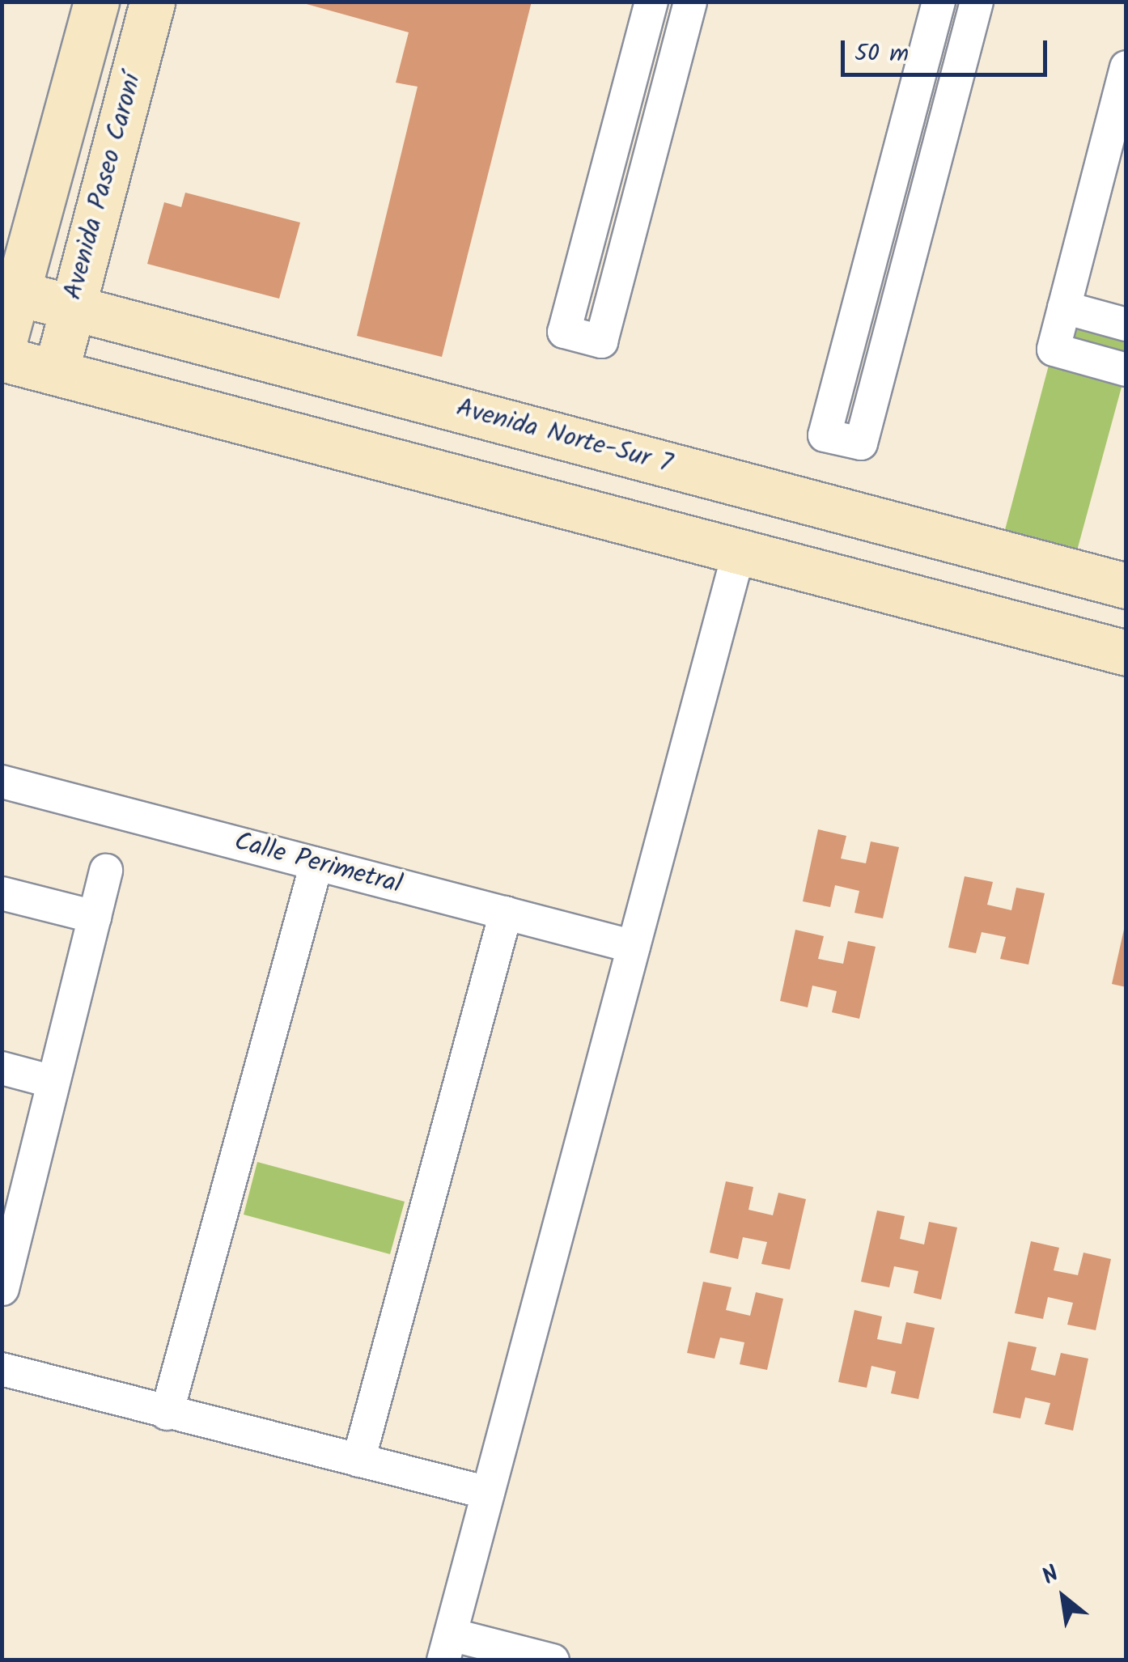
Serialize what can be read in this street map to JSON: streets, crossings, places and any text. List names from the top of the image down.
{
  "streets": {
    "main road": ["Avenida Paseo Caroní", "Avenida Norte-Sur 7"],
    "street": ["Calle Perimetral"]
  },
  "crossings": [
    ["Avenida Paseo Caroní", "Avenida Norte-Sur 7"]
  ],
  "scale_bar": "50 m",
  "north": "top left"
}
